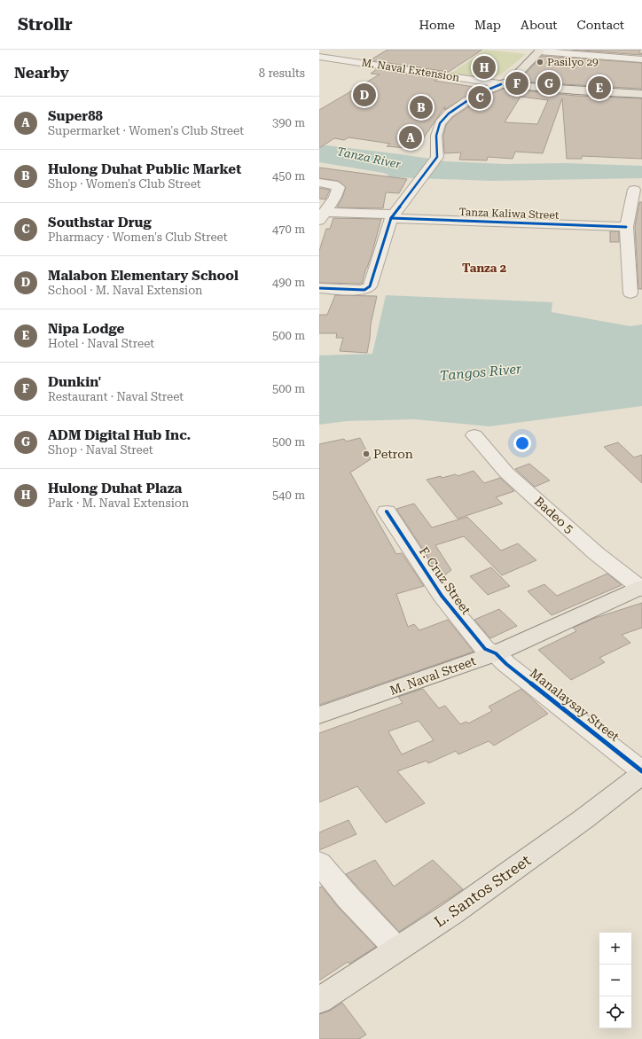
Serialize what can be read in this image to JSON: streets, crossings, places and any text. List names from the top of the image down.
{
  "streets": {
    "main road": ["M. Naval Street", "L. Santos Street"],
    "street": [
      "M. Naval Extension",
      "Tanza Kaliwa Street",
      "Badeo 5",
      "F. Cruz Street",
      "Manalaysay Street"
    ]
  },
  "crossings": [
    ["Badeo 5", "M. Naval Street"],
    ["F. Cruz Street", "M. Naval Street"],
    ["F. Cruz Street", "Manalaysay Street"],
    ["M. Naval Street", "Manalaysay Street"]
  ],
  "districts": ["Tanza 2"],
  "water": ["Tanza River", "Tangos River"],
  "places": ["Pasilyo 29", "Petron"],
  "page": {
    "header": "Strollr",
    "nav": [
      "Home",
      "Map",
      "About",
      "Contact"
    ],
    "heading": ["Nearby", "8 results"],
    "pins": [
      "H",
      "F",
      "G",
      "E",
      "D",
      "C",
      "B",
      "A"
    ],
    "list": [
      {
        "mark": "A",
        "name": "Super88",
        "note": "Supermarket · Women's Club Street",
        "value": "390 m"
      },
      {
        "mark": "B",
        "name": "Hulong Duhat Public Market",
        "note": "Shop · Women's Club Street",
        "value": "450 m"
      },
      {
        "mark": "C",
        "name": "Southstar Drug",
        "note": "Pharmacy · Women's Club Street",
        "value": "470 m"
      },
      {
        "mark": "D",
        "name": "Malabon Elementary School",
        "note": "School · M. Naval Extension",
        "value": "490 m"
      },
      {
        "mark": "E",
        "name": "Nipa Lodge",
        "note": "Hotel · Naval Street",
        "value": "500 m"
      },
      {
        "mark": "F",
        "name": "Dunkin'",
        "note": "Restaurant · Naval Street",
        "value": "500 m"
      },
      {
        "mark": "G",
        "name": "ADM Digital Hub Inc.",
        "note": "Shop · Naval Street",
        "value": "500 m"
      },
      {
        "mark": "H",
        "name": "Hulong Duhat Plaza",
        "note": "Park · M. Naval Extension",
        "value": "540 m"
      }
    ],
    "map_buttons": ["+", "−"]
  }
}
